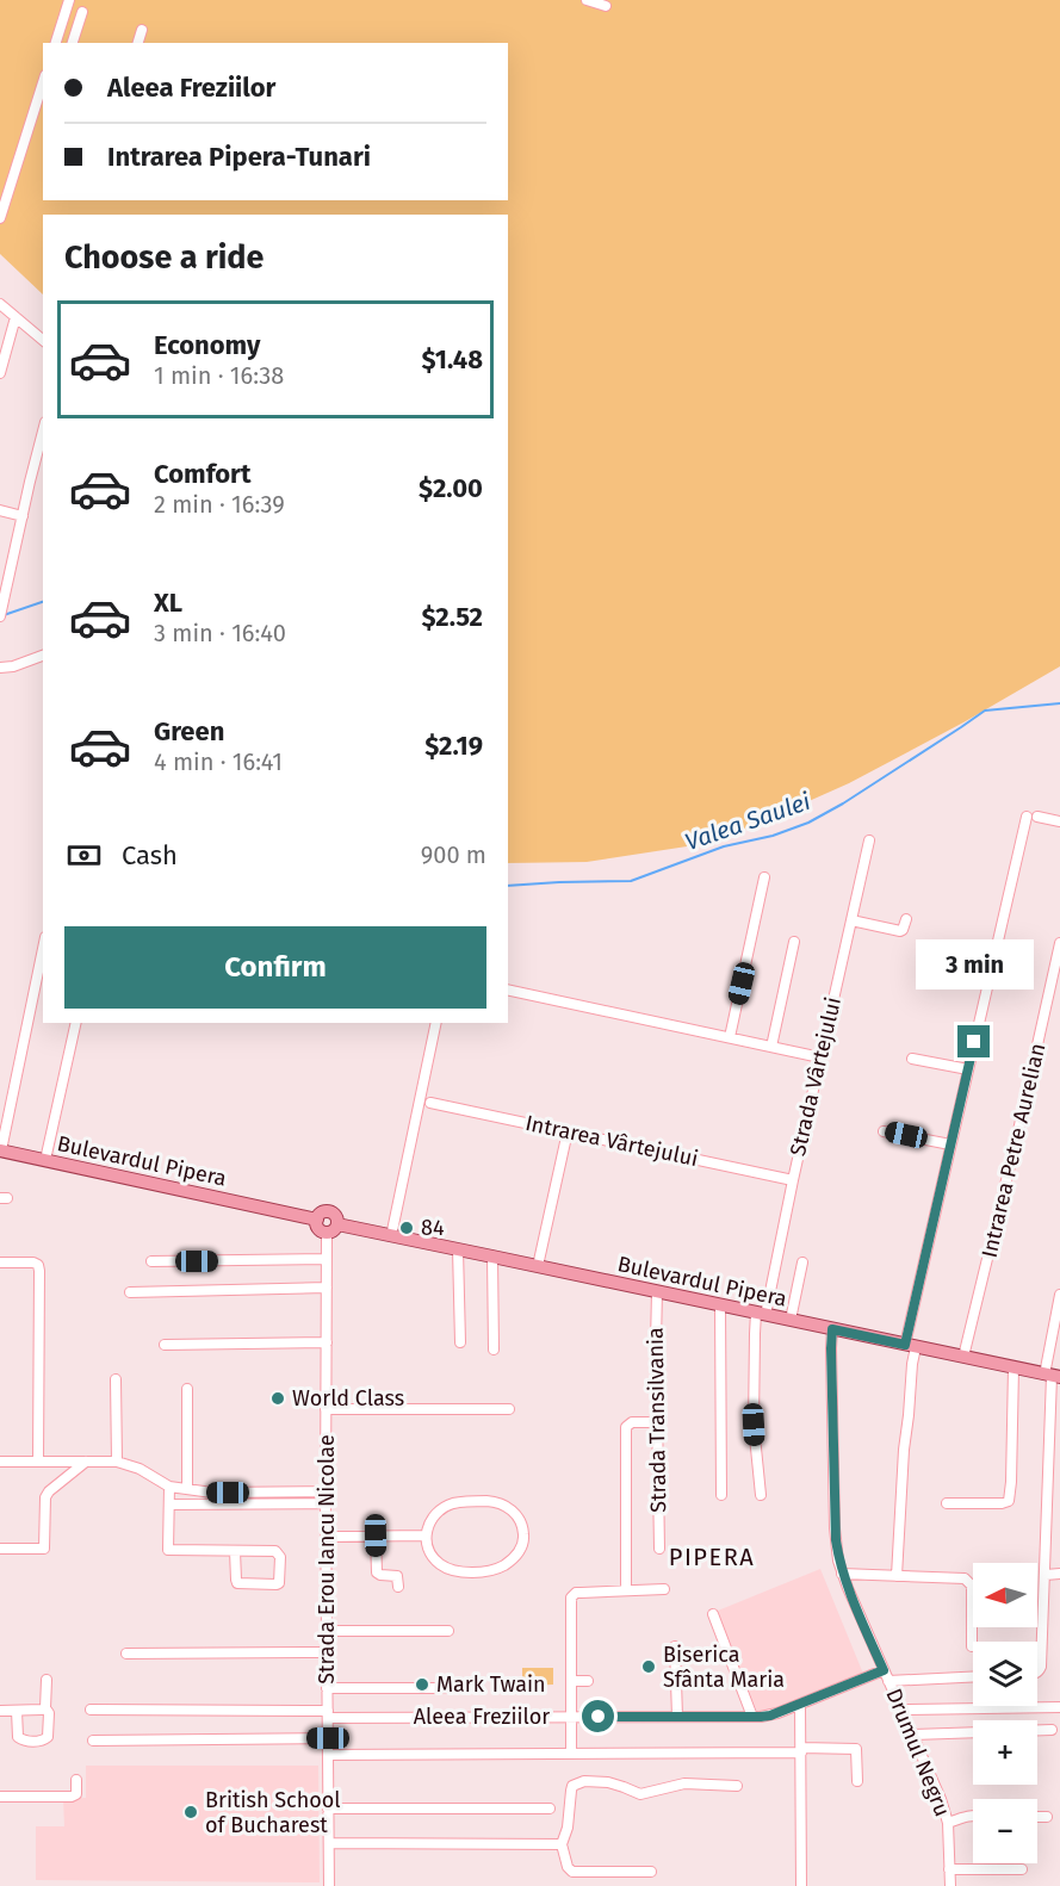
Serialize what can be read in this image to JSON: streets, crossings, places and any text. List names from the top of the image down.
{
  "streets": {
    "main road": ["Bulevardul Pipera"],
    "street": [
      "Strada Vârtejului",
      "Intrarea Vârtejului",
      "Intrarea Petre Aurelian",
      "Strada Transilvania",
      "Strada Erou Iancu Nicolae",
      "Aleea Freziilor",
      "Drumul Negru"
    ]
  },
  "crossings": [
    ["Strada Vârtejului", "Intrarea Vârtejului"],
    ["Strada Vârtejului", "Bulevardul Pipera"],
    ["Intrarea Petre Aurelian", "Bulevardul Pipera"],
    ["Bulevardul Pipera", "Strada Transilvania"],
    ["Bulevardul Pipera", "Strada Erou Iancu Nicolae"],
    ["Bulevardul Pipera", "Drumul Negru"],
    ["Strada Erou Iancu Nicolae", "Aleea Freziilor"],
    ["Aleea Freziilor", "Drumul Negru"]
  ],
  "districts": ["PIPERA"],
  "water": ["Valea Saulei"],
  "places": [
    "84",
    "World Class",
    "Biserica Sfânta Maria",
    "Mark Twain",
    "British School of Bucharest"
  ],
  "north": "left",
  "page": {
    "banner": ["Aleea Freziilor", "Intrarea Pipera-Tunari"],
    "heading": "Choose a ride",
    "list": [
      {
        "name": "Economy",
        "note": "1 min · 16:38",
        "value": "$1.48"
      },
      {
        "name": "Comfort",
        "note": "2 min · 16:39",
        "value": "$2.00"
      },
      {
        "name": "XL",
        "note": "3 min · 16:40",
        "value": "$2.52"
      },
      {
        "name": "Green",
        "note": "4 min · 16:41",
        "value": "$2.19"
      }
    ],
    "pay": ["Cash", "900 m"],
    "buttons": "Confirm",
    "bubble": "3 min",
    "map_buttons": ["+", "−"]
  }
}
